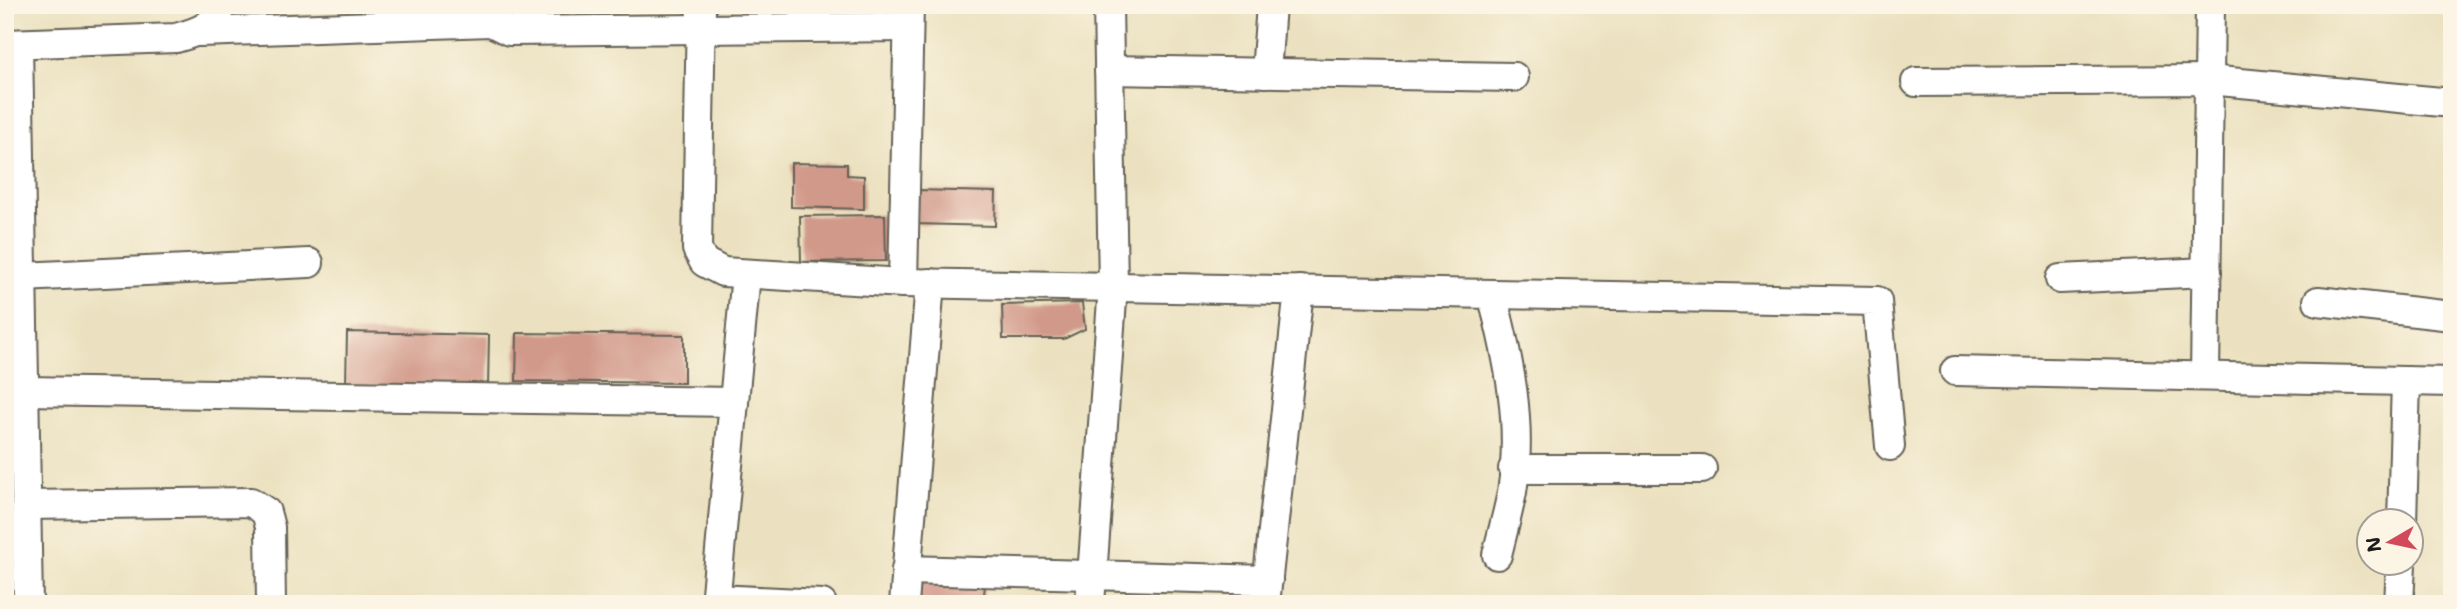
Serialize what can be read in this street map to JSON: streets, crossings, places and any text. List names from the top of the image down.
{
  "north": "left"
}
